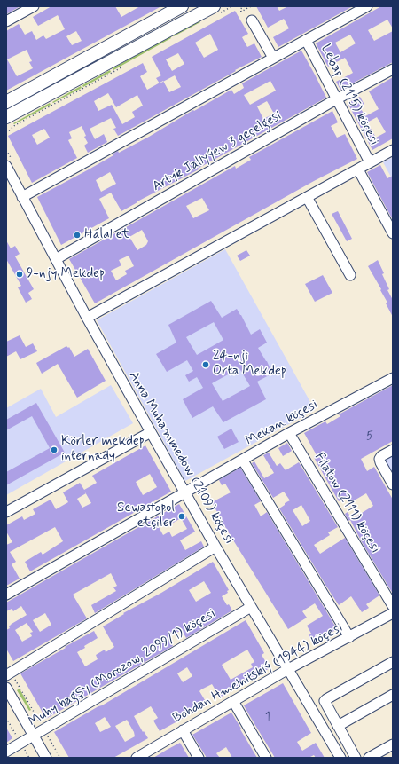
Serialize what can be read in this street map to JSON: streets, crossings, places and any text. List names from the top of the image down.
{
  "streets": {
    "street": [
      "Lebap (2115) köçesi",
      "Artyk Jallyýew 3 geçelgesi",
      "Mekan köçesi",
      "Anna Muhammedow (2109) köçesi",
      "Filatow (2111) köçesi",
      "Muhy bagşy (Morozow, 2099/1) köçesi",
      "Bohdan Hmelnitskiý (1944) köçesi"
    ]
  },
  "crossings": [
    ["Lebap (2115) köçesi", "Artyk Jallyýew 3 geçelgesi"],
    ["Artyk Jallyýew 3 geçelgesi", "Anna Muhammedow (2109) köçesi"],
    ["Mekan köçesi", "Anna Muhammedow (2109) köçesi"],
    ["Mekan köçesi", "Filatow (2111) köçesi"],
    ["Anna Muhammedow (2109) köçesi", "Muhy bagşy (Morozow, 2099/1) köçesi"],
    ["Anna Muhammedow (2109) köçesi", "Bohdan Hmelnitskiý (1944) köçesi"]
  ],
  "places": [
    "Halal et",
    "9-njy Mekdep",
    "24-nji Orta Mekdep",
    "Körler mekdep internady",
    "Sewastopol etçiler"
  ],
  "house_numbers": ["5", "1"]
}
